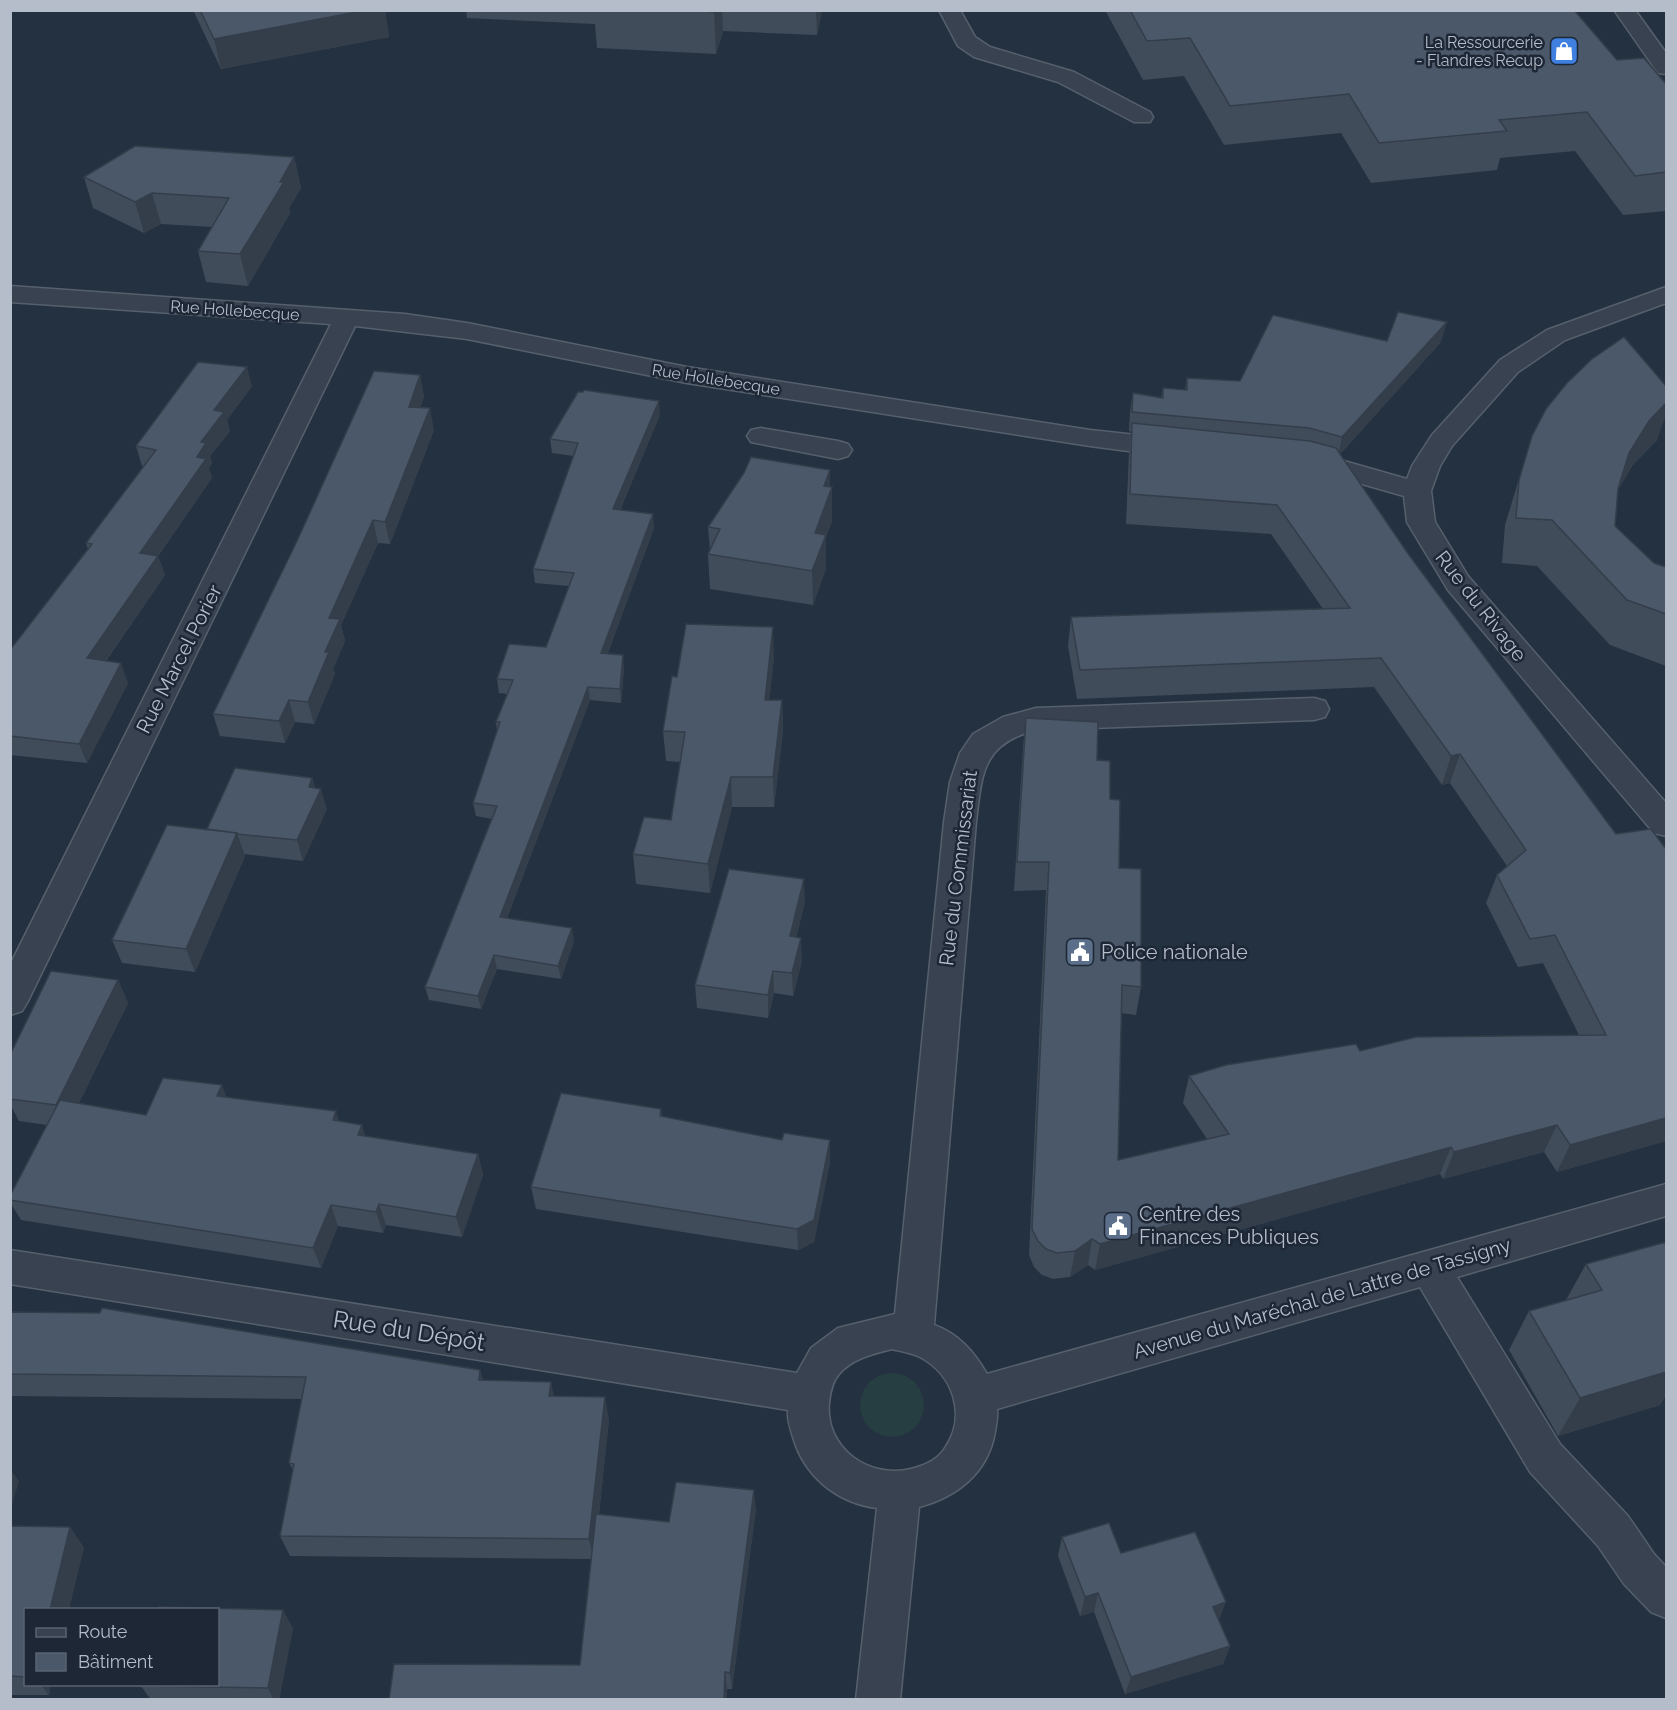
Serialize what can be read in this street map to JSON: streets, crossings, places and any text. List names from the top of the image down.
{
  "streets": {
    "street": [
      "Rue Hollebecque",
      "Rue du Rivage",
      "Rue Marcel Porier",
      "Rue du Commissariat",
      "Avenue du Maréchal de Lattre de Tassigny",
      "Rue du Dépôt"
    ]
  },
  "crossings": [
    ["Rue Hollebecque", "Rue Marcel Porier"],
    ["Rue du Commissariat", "Avenue du Maréchal de Lattre de Tassigny"],
    ["Rue du Commissariat", "Rue du Dépôt"],
    ["Avenue du Maréchal de Lattre de Tassigny", "Rue du Dépôt"]
  ],
  "places": {
    "shop": ["La Ressourcerie - Flandres Recup"],
    "public building": ["Police nationale", "Centre des Finances Publiques"]
  },
  "legend": ["Route", "Bâtiment"]
}
